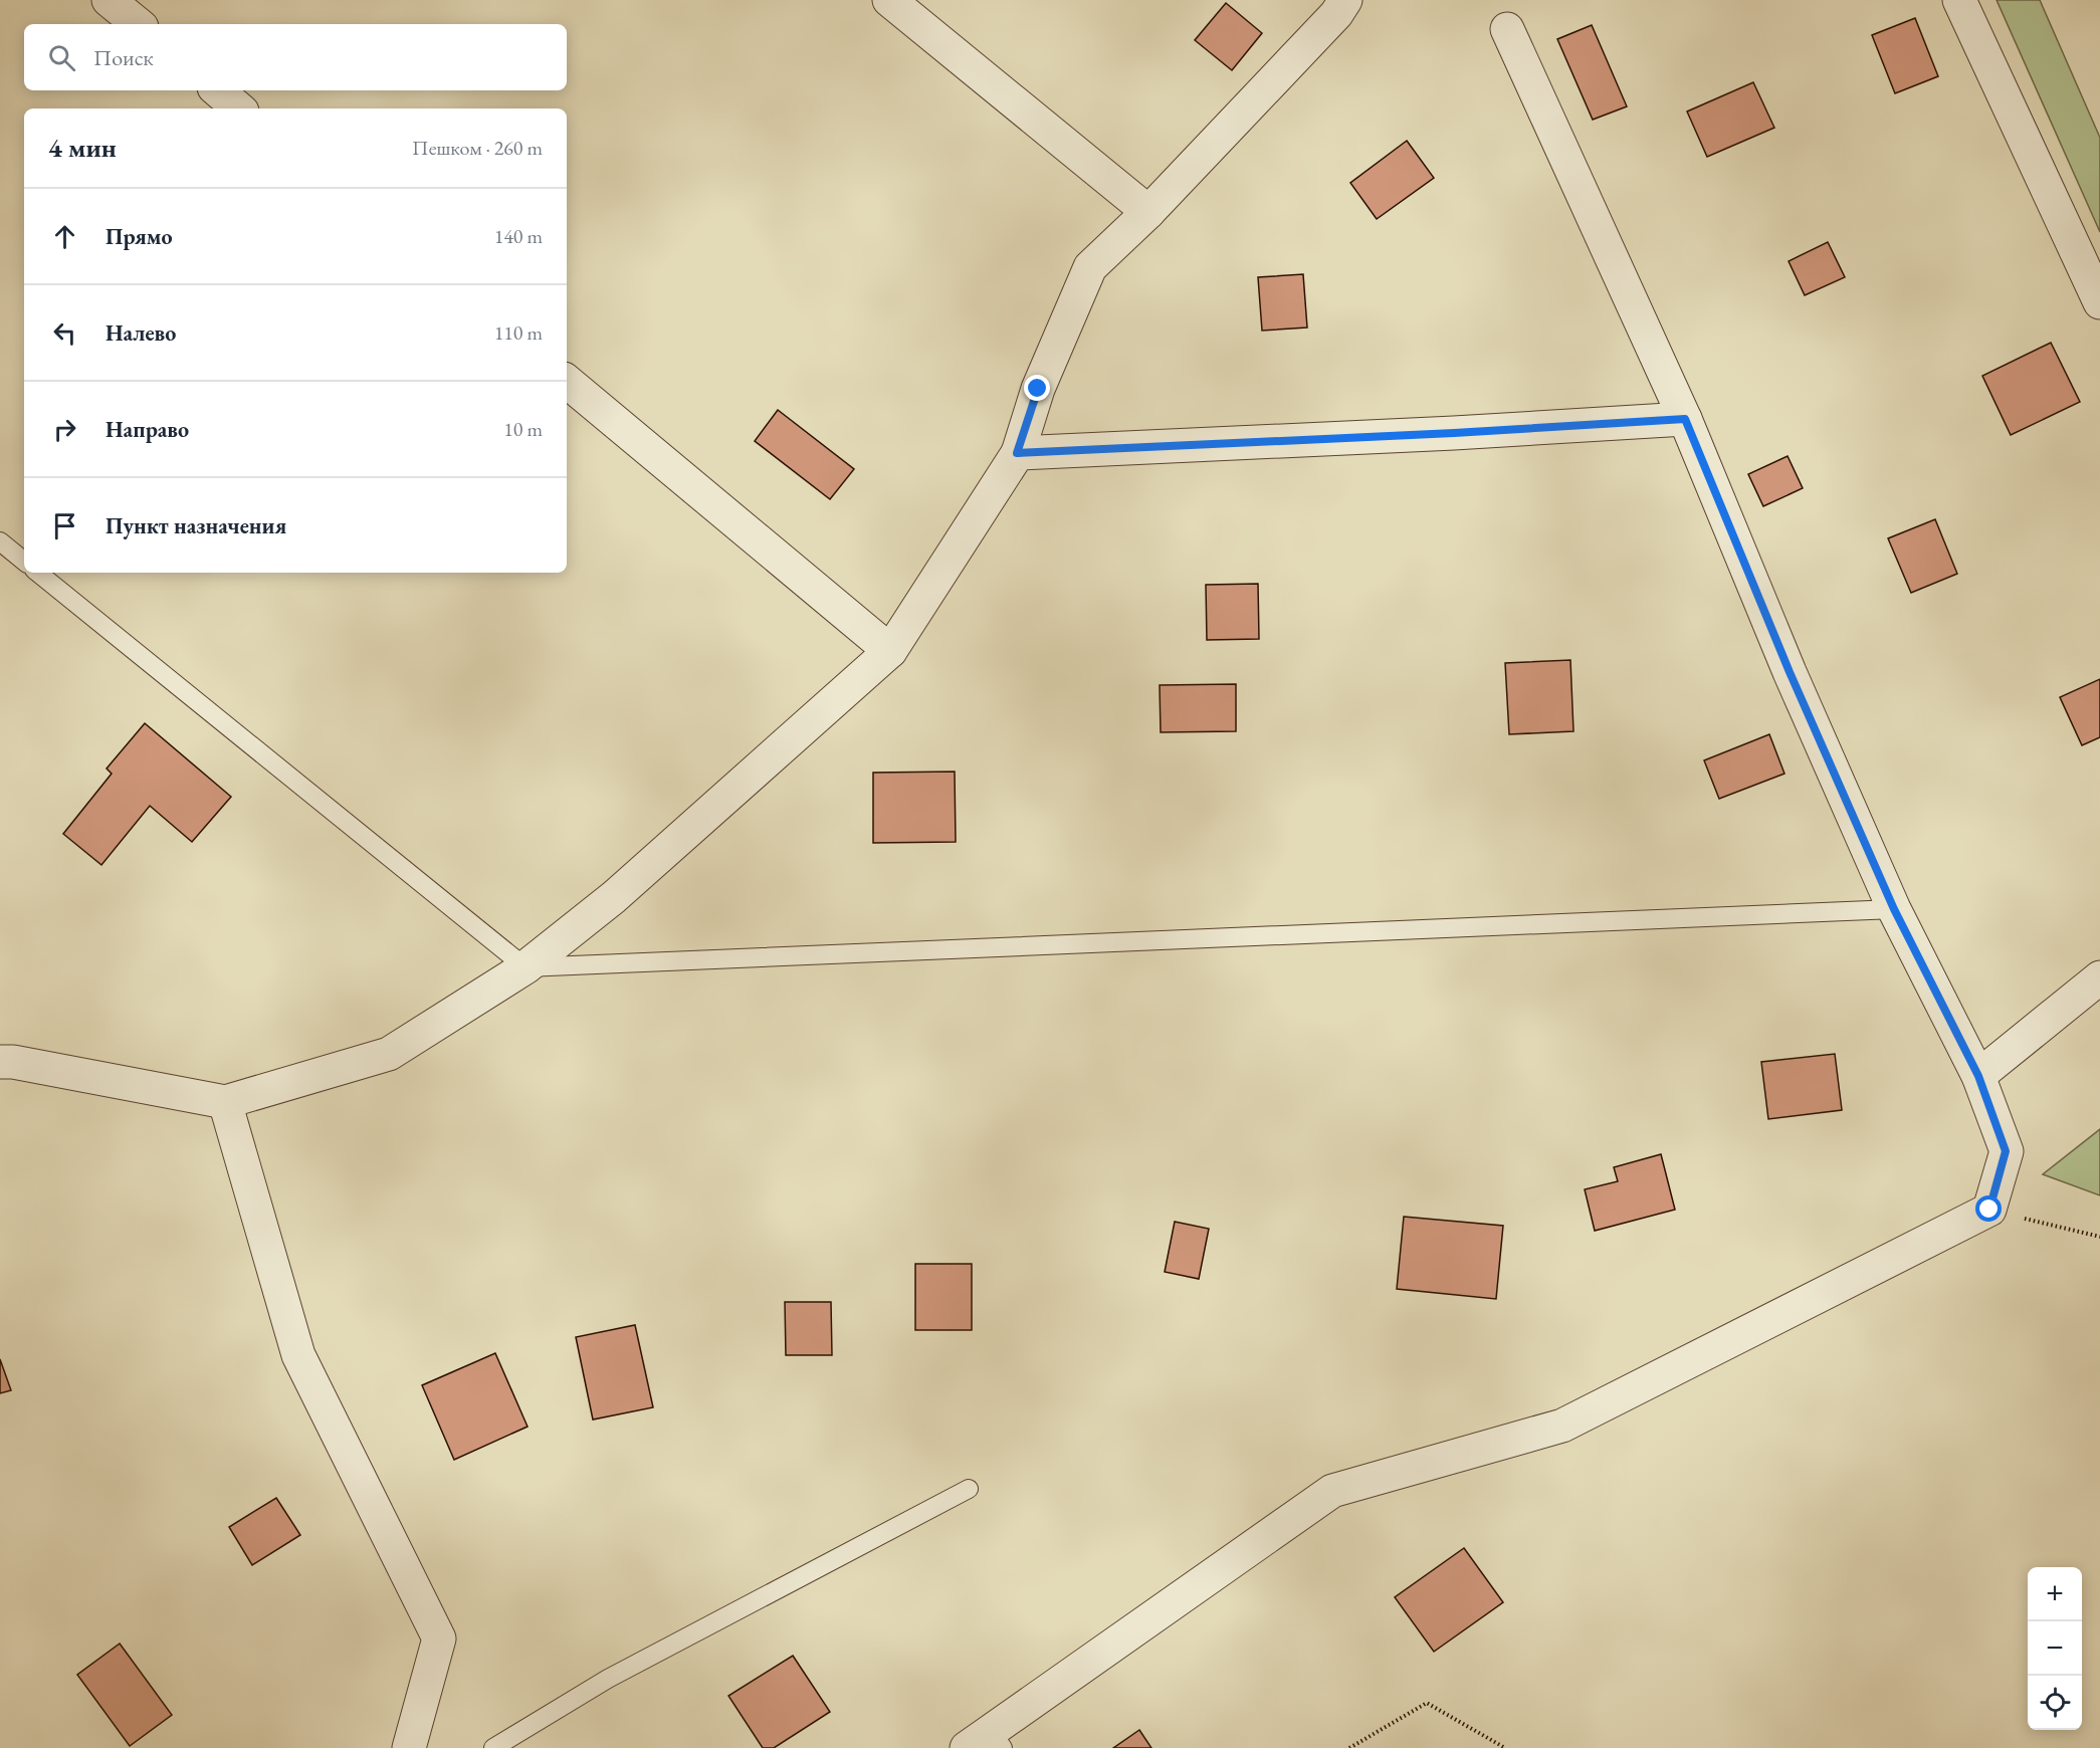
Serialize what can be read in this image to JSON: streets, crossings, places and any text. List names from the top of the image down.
{
  "page": {
    "search": "Поиск",
    "heading": ["4 мин", "Пешком · 260 m"],
    "list": [
      ["Прямо", "140 m"],
      ["Налево", "110 m"],
      ["Направо", "10 m"],
      "Пункт назначения"
    ],
    "map_buttons": ["+", "−"]
  }
}
